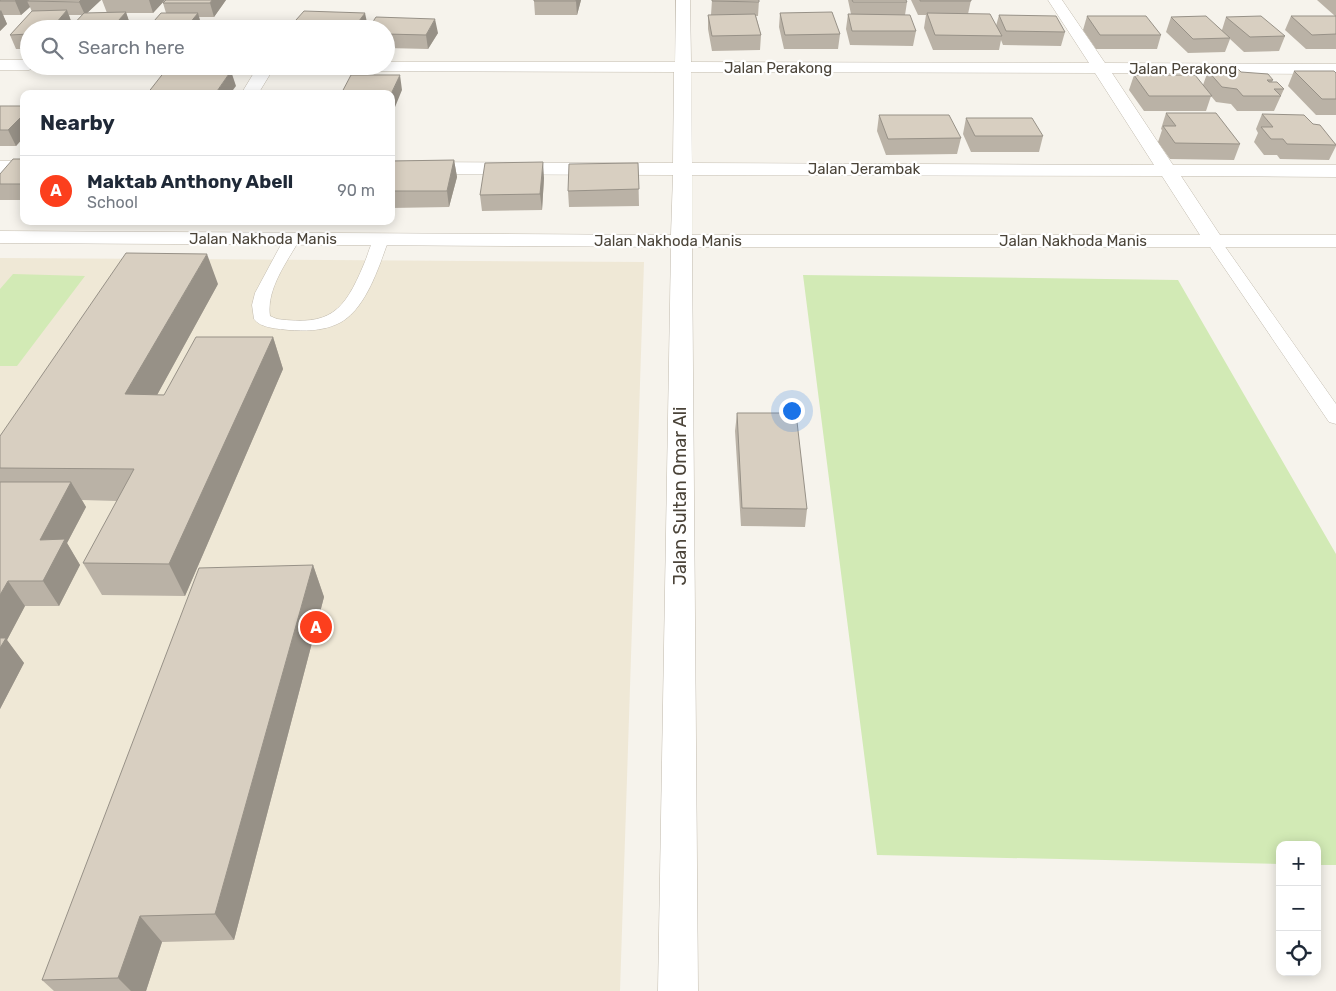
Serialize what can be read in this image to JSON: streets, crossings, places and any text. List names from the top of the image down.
{
  "streets": {
    "street": [
      "Jalan Perakong",
      "Jalan Jerambak",
      "Jalan Nakhoda Manis",
      "Jalan Sultan Omar Ali"
    ]
  },
  "crossings": [
    ["Jalan Perakong", "Jalan Sultan Omar Ali"],
    ["Jalan Jerambak", "Jalan Sultan Omar Ali"],
    ["Jalan Nakhoda Manis", "Jalan Sultan Omar Ali"]
  ],
  "page": {
    "search": "Search here",
    "heading": "Nearby",
    "list": [
      {
        "mark": "A",
        "name": "Maktab Anthony Abell",
        "note": "School",
        "value": "90 m"
      }
    ],
    "pins": "A",
    "map_buttons": ["+", "−"]
  }
}
